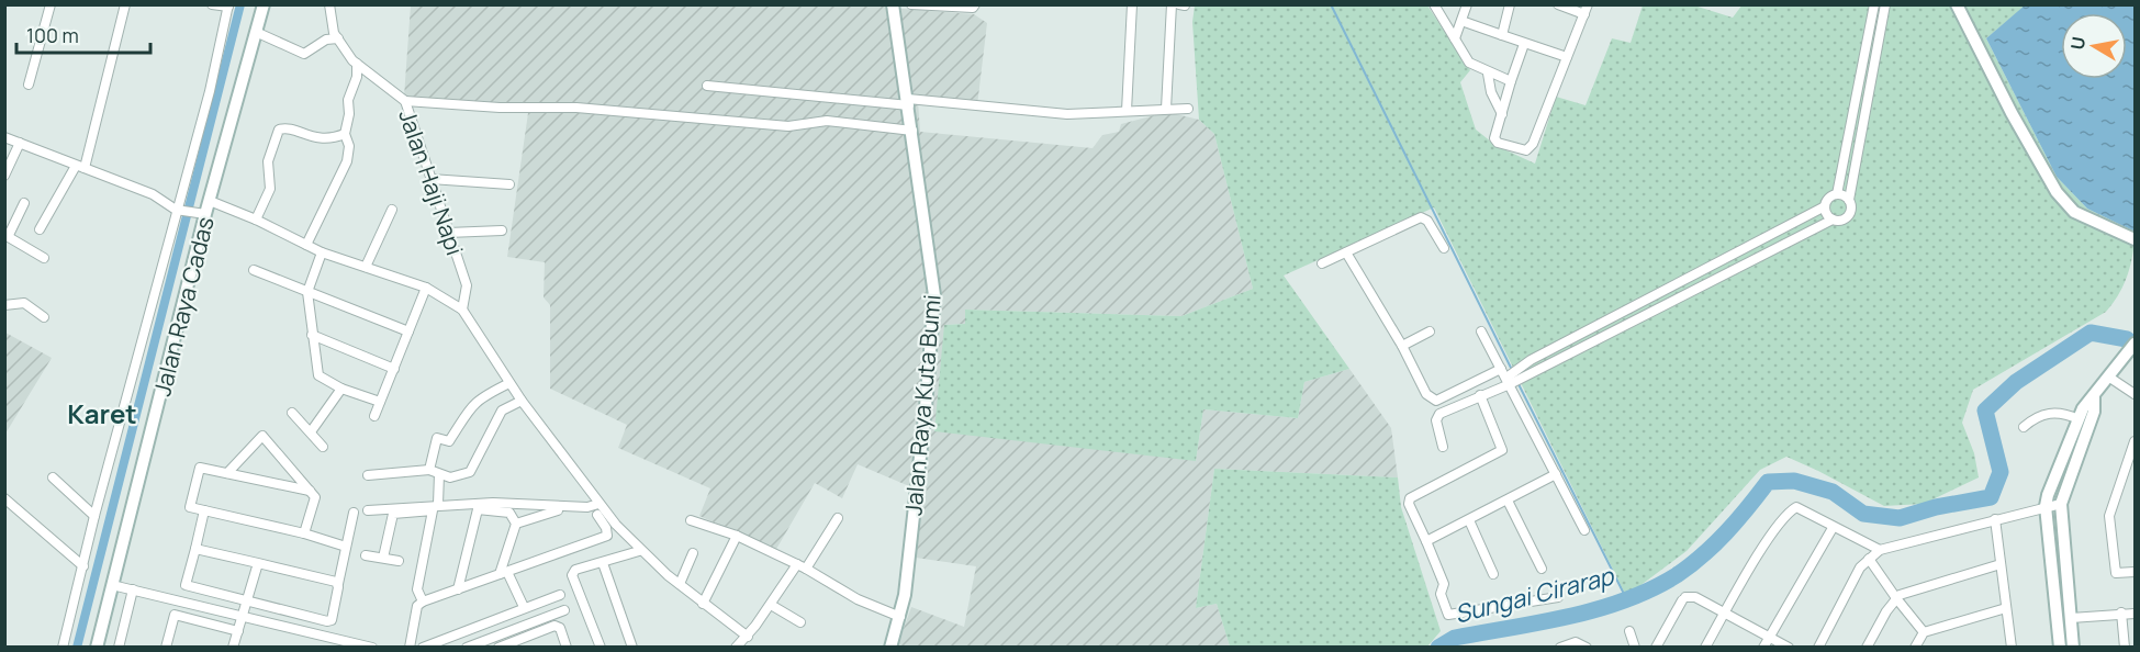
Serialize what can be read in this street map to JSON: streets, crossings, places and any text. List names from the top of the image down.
{
  "streets": {
    "street": ["Jalan Haji Napi", "Jalan Raya Cadas", "Jalan Raya Kuta Bumi"]
  },
  "districts": ["Karet"],
  "water": ["Sungai Cirarap"],
  "scale_bar": "100 m",
  "north": "left"
}
